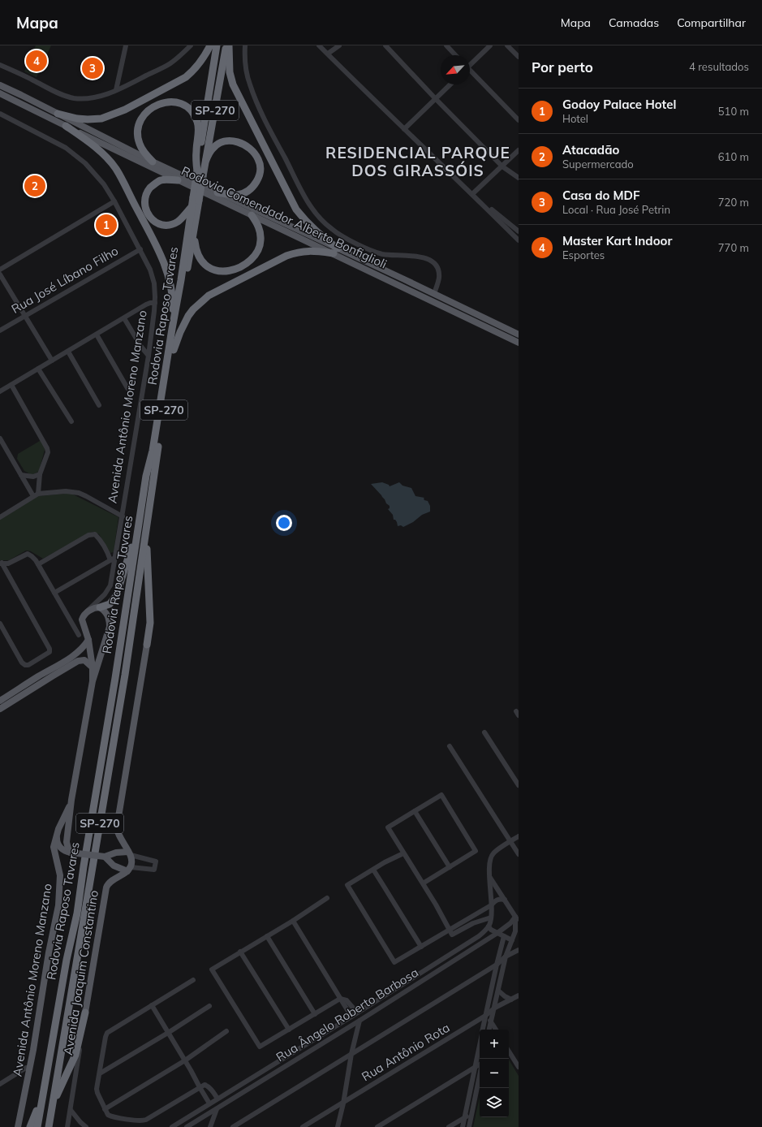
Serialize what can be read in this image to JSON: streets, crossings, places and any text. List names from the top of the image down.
{
  "streets": {
    "highway": ["SP-270", "Rodovia Raposo Tavares"],
    "main road": ["Rodovia Comendador Alberto Bonfiglioli", "Avenida Antônio Moreno Manzano", "Avenida Joaquim Constantino"],
    "street": ["Rua José Líbano Filho", "Rua Ângelo Roberto Barbosa", "Rua Antônio Rota"]
  },
  "crossings": [
    ["Rua José Líbano Filho", "Avenida Antônio Moreno Manzano"]
  ],
  "districts": ["RESIDENCIAL PARQUE DOS GIRASSÓIS"],
  "north": "bottom left",
  "page": {
    "header": "Mapa",
    "nav": ["Mapa", "Camadas", "Compartilhar"],
    "heading": ["Por perto", "4 resultados"],
    "pins": [
      "4",
      "3",
      "2",
      "1"
    ],
    "list": [
      {
        "mark": "1",
        "name": "Godoy Palace Hotel",
        "note": "Hotel",
        "value": "510 m"
      },
      {
        "mark": "2",
        "name": "Atacadão",
        "note": "Supermercado",
        "value": "610 m"
      },
      {
        "mark": "3",
        "name": "Casa do MDF",
        "note": "Local · Rua José Petrin",
        "value": "720 m"
      },
      {
        "mark": "4",
        "name": "Master Kart Indoor",
        "note": "Esportes",
        "value": "770 m"
      }
    ],
    "map_buttons": ["+", "−"]
  }
}
